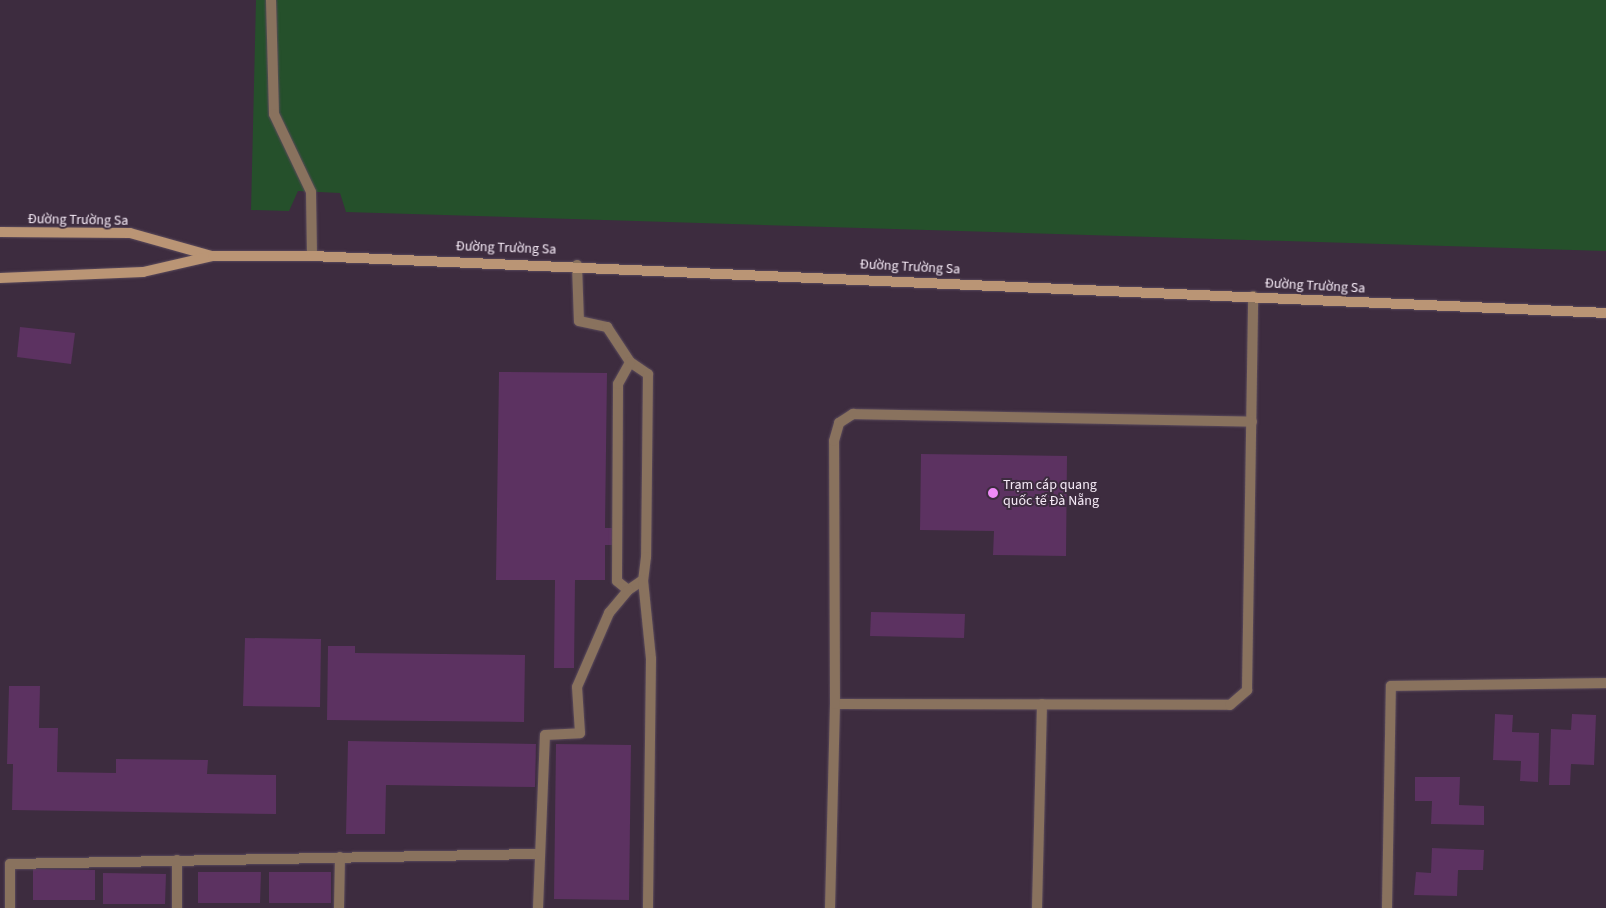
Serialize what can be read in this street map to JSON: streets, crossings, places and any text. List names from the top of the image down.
{
  "streets": {
    "main road": ["Đường Trường Sa"]
  },
  "places": ["Trạm cáp quang quốc tế Đà Nẵng"]
}
